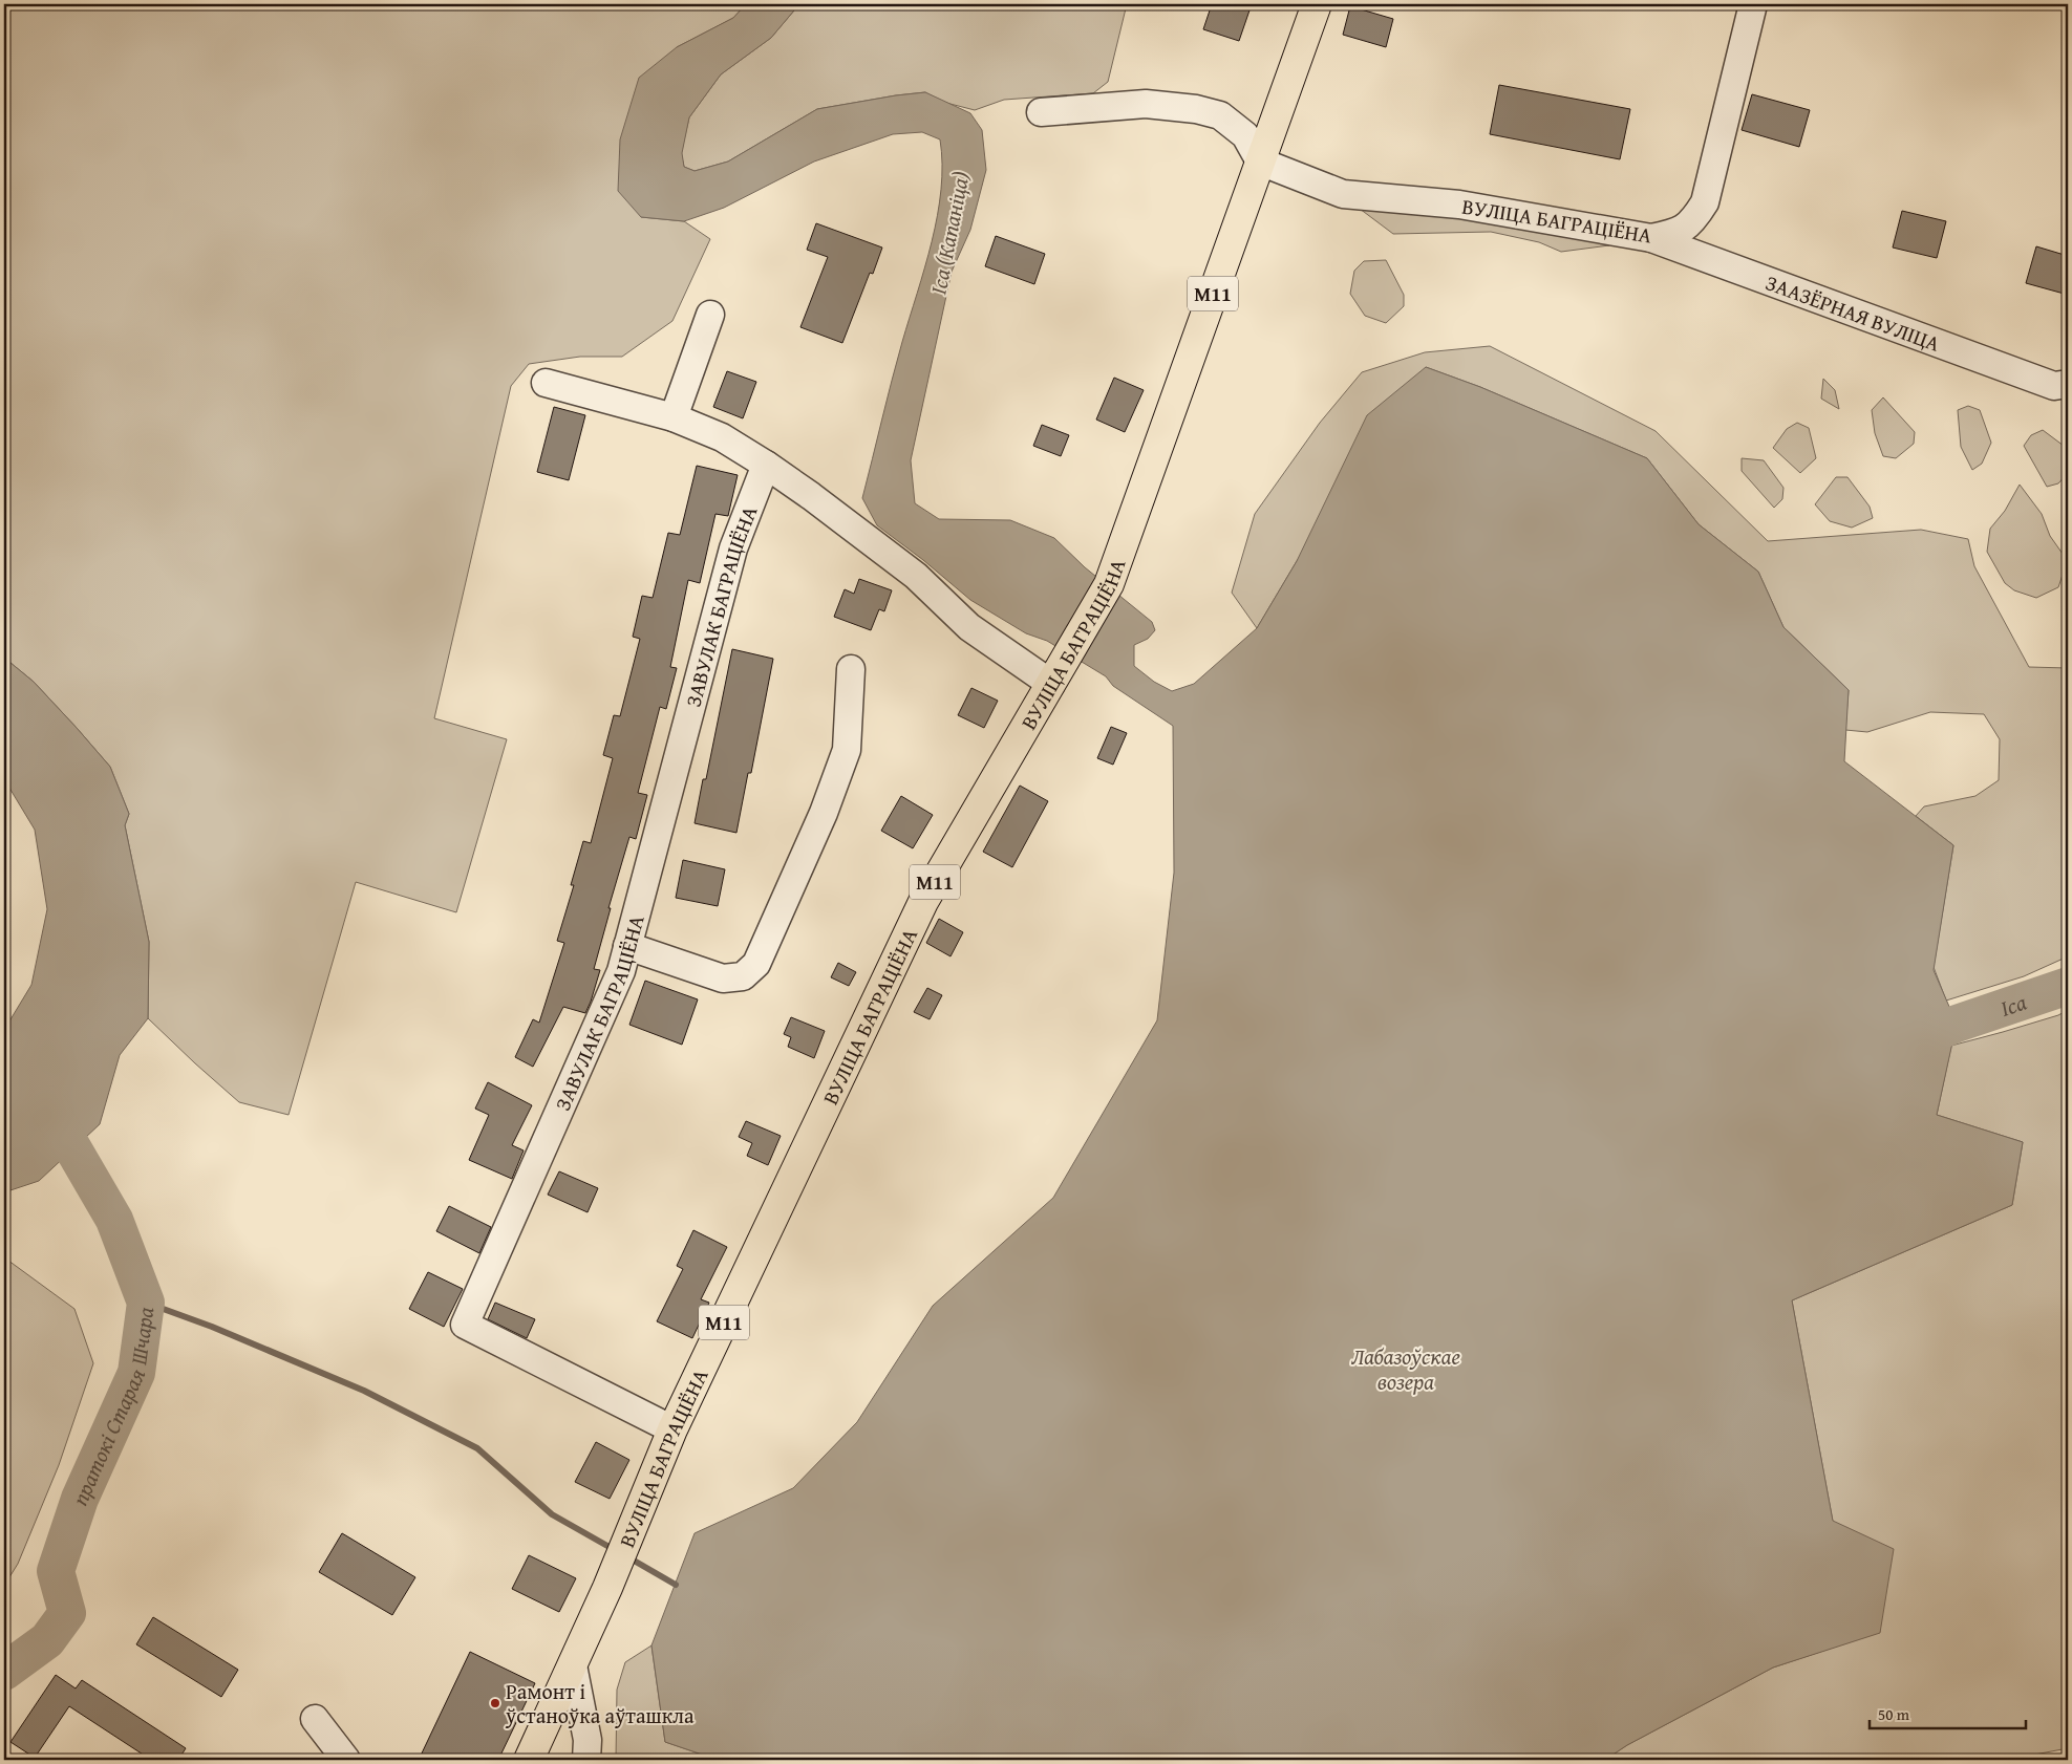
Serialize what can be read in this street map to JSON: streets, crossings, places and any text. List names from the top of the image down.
{
  "streets": {
    "highway": ["ВУЛІЦА БАГРАЦІЁНА", "М11"],
    "street": ["ЗААЗЁРНАЯ ВУЛІЦА", "ЗАВУЛАК БАГРАЦІЁНА"]
  },
  "crossings": [
    ["ВУЛІЦА БАГРАЦІЁНА", "ЗААЗЁРНАЯ ВУЛІЦА"],
    ["ВУЛІЦА БАГРАЦІЁНА", "ЗАВУЛАК БАГРАЦІЁНА"]
  ],
  "water": [
    "Іса (Капаніца)",
    "Іса",
    "Лабазоўскае возера",
    "пратокі Старая Шчара"
  ],
  "places": ["Рамонт і ўстаноўка аўташкла"],
  "scale_bar": "50 m"
}
